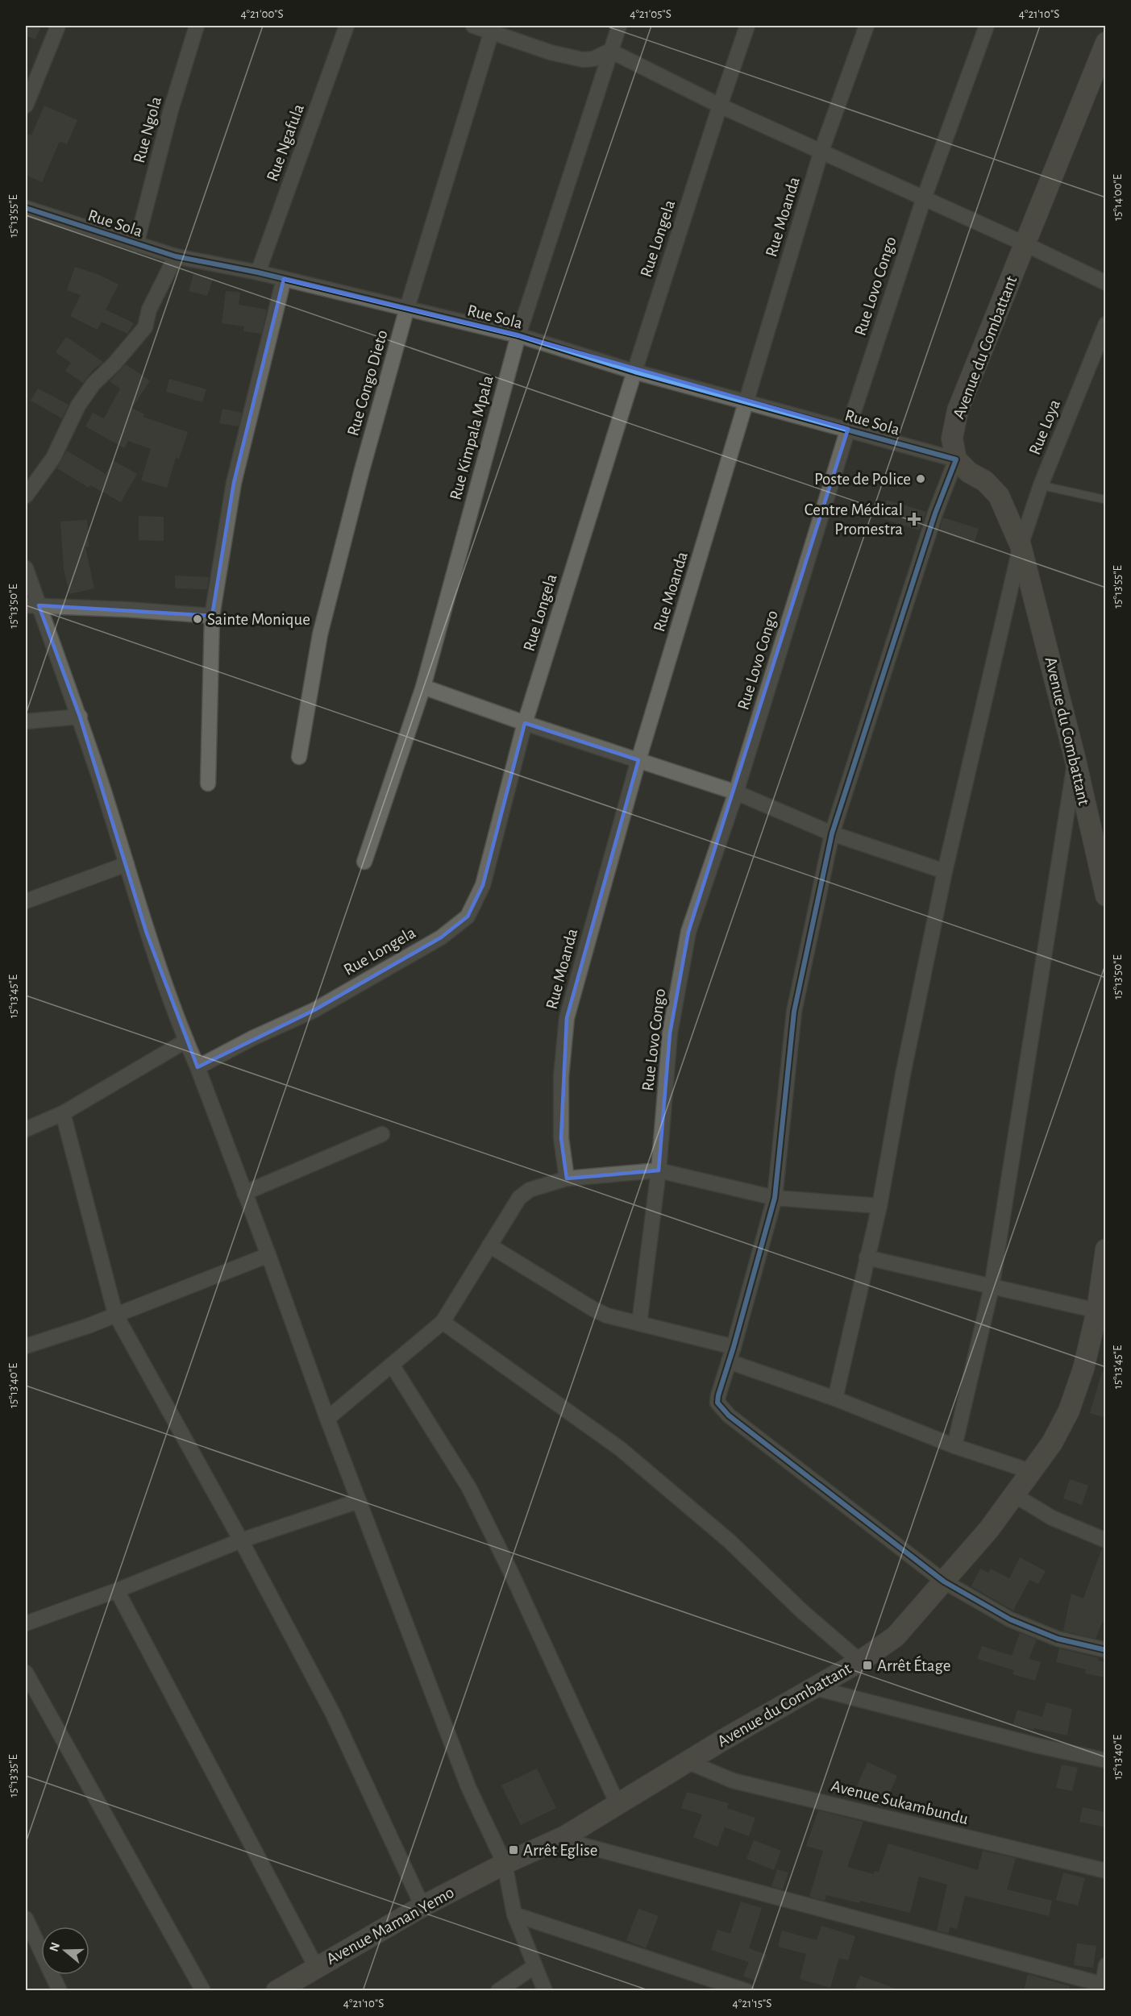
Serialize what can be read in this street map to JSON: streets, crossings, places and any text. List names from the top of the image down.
{
  "streets": {
    "street": [
      "Rue Ngola",
      "Rue Ngafula",
      "Rue Moanda",
      "Rue Sola",
      "Rue Longela",
      "Rue Lovo Congo",
      "Avenue du Combattant",
      "Rue Congo Dieto",
      "Rue Loya",
      "Rue Kimpala Mpala",
      "Avenue Sukambundu",
      "Avenue Maman Yemo"
    ]
  },
  "crossings": [
    ["Rue Ngola", "Rue Sola"],
    ["Rue Ngafula", "Rue Sola"],
    ["Rue Moanda", "Rue Sola"],
    ["Rue Sola", "Rue Longela"],
    ["Rue Sola", "Rue Lovo Congo"],
    ["Rue Sola", "Avenue du Combattant"],
    ["Rue Sola", "Rue Congo Dieto"],
    ["Rue Sola", "Rue Kimpala Mpala"],
    ["Avenue du Combattant", "Rue Loya"],
    ["Avenue du Combattant", "Avenue Sukambundu"],
    ["Avenue du Combattant", "Avenue Maman Yemo"]
  ],
  "places": {
    "other": ["Poste de Police", "Sainte Monique"],
    "health": ["Centre Médical Promestra"],
    "transit": ["Arrêt Étage", "Arrêt Eglise"]
  },
  "north": "left",
  "coordinates": [
    "4°21'00\"S",
    "4°21'05\"S",
    "4°21'10\"S",
    "15°14'00\"E",
    "15°13'55\"E",
    "15°13'50\"E",
    "15°13'45\"E",
    "15°13'40\"E",
    "15°13'35\"E",
    "4°21'15\"S"
  ]
}
